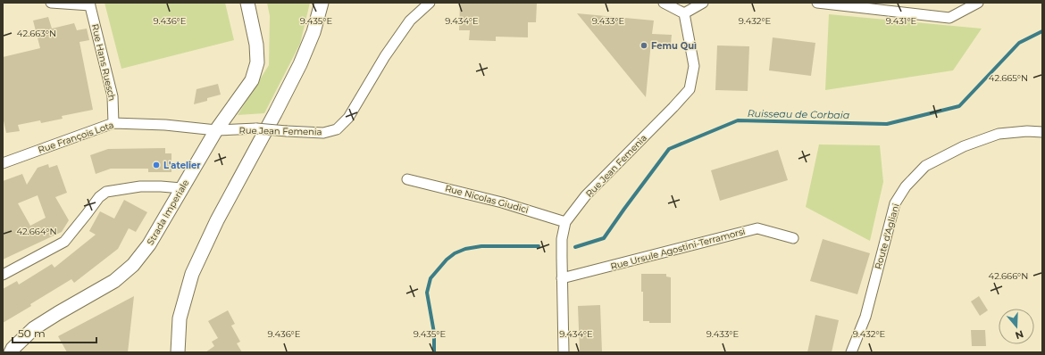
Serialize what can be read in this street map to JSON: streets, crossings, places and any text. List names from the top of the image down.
{
  "streets": {
    "street": [
      "Rue Hans Ruesch",
      "Rue Jean Femenia",
      "Rue François Lota",
      "Rue Nicolas Giudici",
      "Strada Imperiale",
      "Route d'Agliani",
      "Rue Ursule Agostini-Terramorsi"
    ]
  },
  "crossings": [
    ["Rue Hans Ruesch", "Rue François Lota"],
    ["Rue Jean Femenia", "Rue François Lota"],
    ["Rue Jean Femenia", "Rue Nicolas Giudici"],
    ["Rue Jean Femenia", "Strada Imperiale"],
    ["Rue Jean Femenia", "Rue Ursule Agostini-Terramorsi"],
    ["Rue François Lota", "Strada Imperiale"]
  ],
  "water": ["Ruisseau de Corbaia"],
  "places": ["Femu Quì", "L'atelier"],
  "scale_bar": "50 m",
  "north": "bottom",
  "coordinates": [
    "9.436°E",
    "9.435°E",
    "9.434°E",
    "9.433°E",
    "9.432°E",
    "9.431°E",
    "42.663°N",
    "42.665°N",
    "42.664°N",
    "42.666°N"
  ]
}
